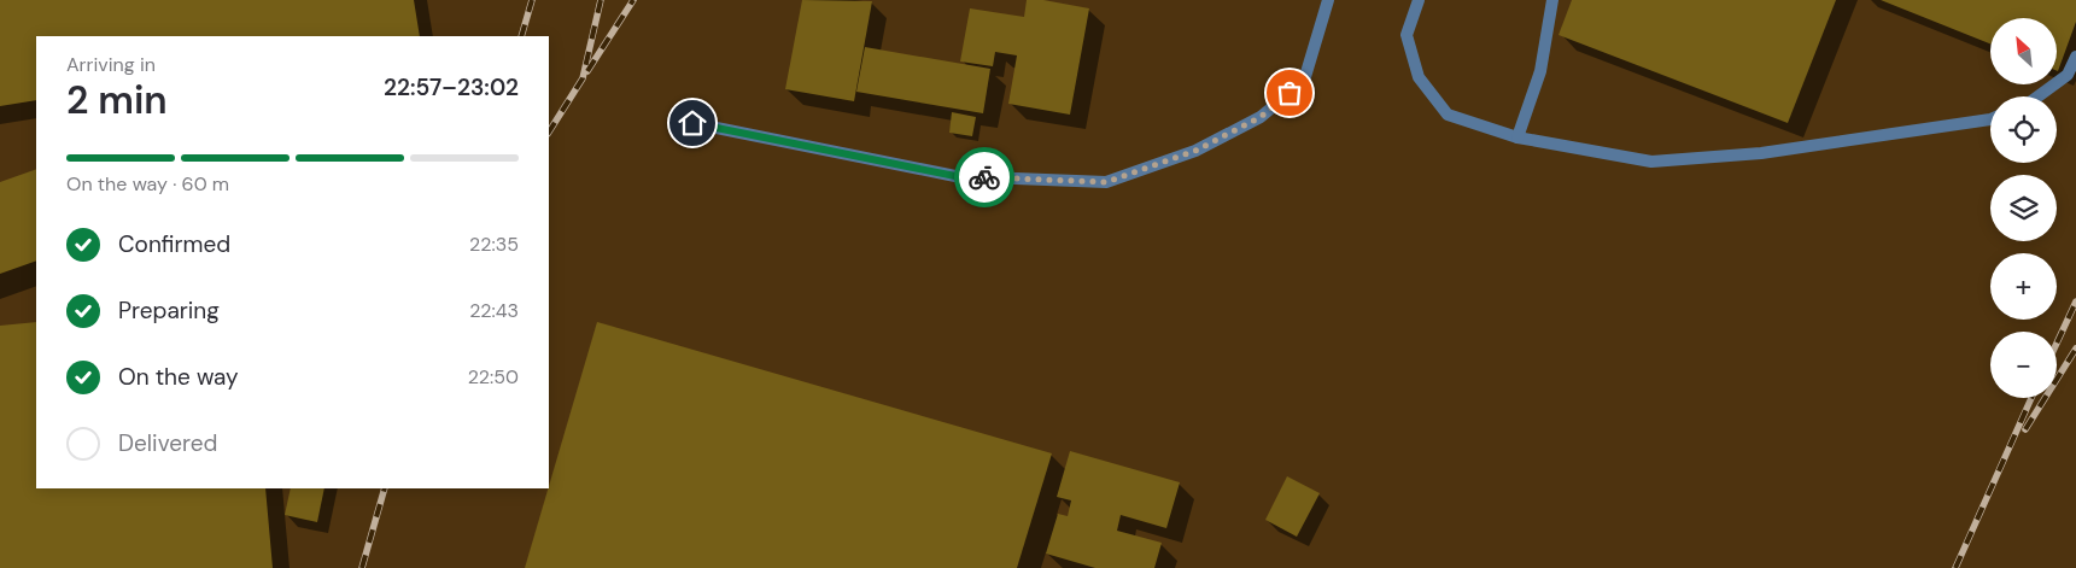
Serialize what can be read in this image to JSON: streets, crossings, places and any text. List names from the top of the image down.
{
  "north": "top left",
  "page": {
    "map_buttons": ["+", "−"],
    "heading": ["2 min", "Arriving in", "22:57–23:02"],
    "bar": "On the way · 60 m",
    "list": [
      ["Confirmed", "22:35"],
      ["Preparing", "22:43"],
      ["On the way", "22:50"],
      "Delivered"
    ]
  }
}
